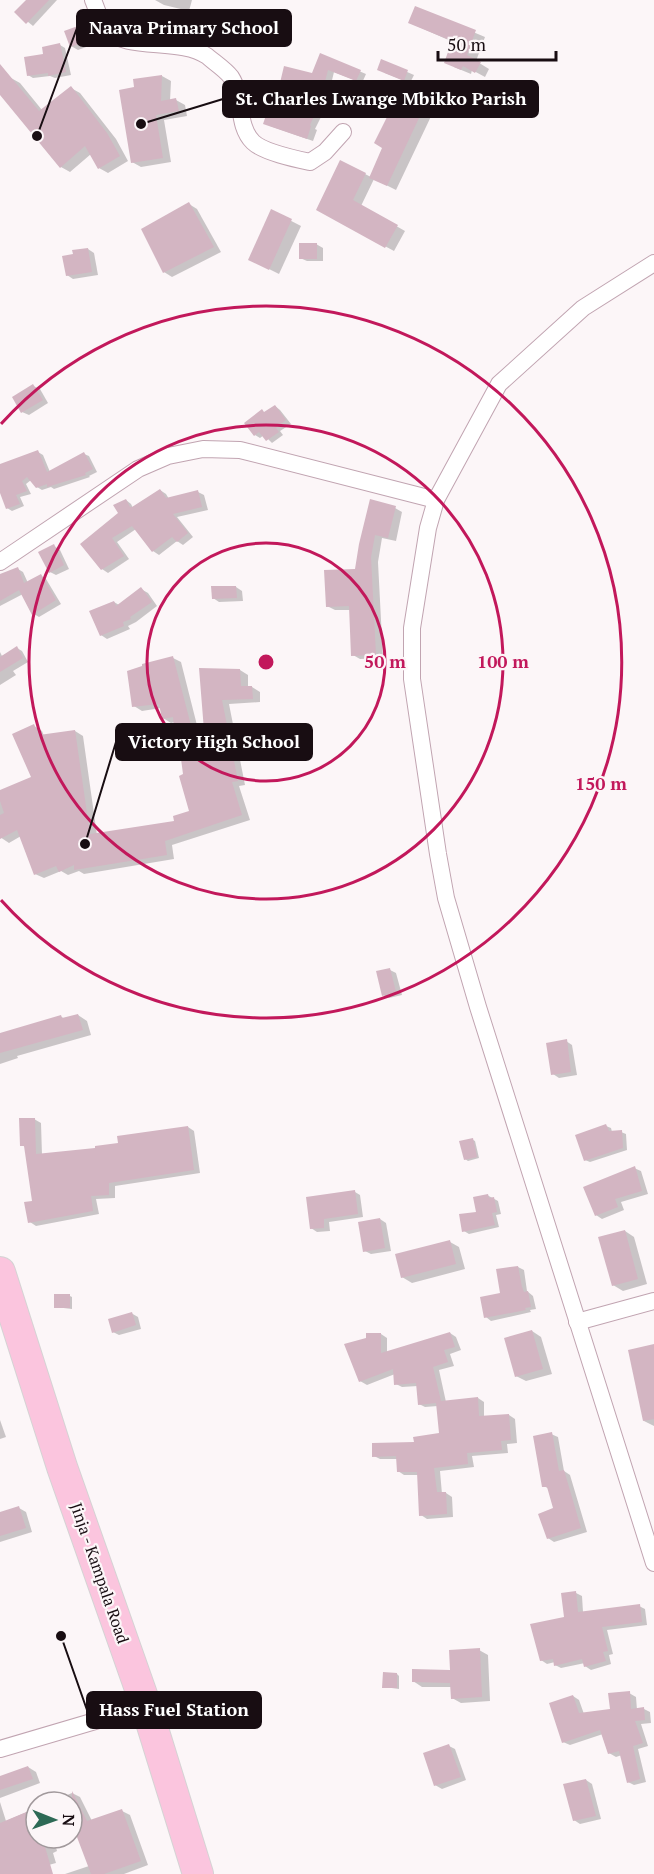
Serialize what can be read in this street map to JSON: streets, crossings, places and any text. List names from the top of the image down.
{
  "streets": {
    "highway": ["Jinja - Kampala Road"]
  },
  "places": [
    "St. Charles Lwange Mbikko Parish",
    "Naava Primary School",
    "Victory High School",
    "Hass Fuel Station"
  ],
  "scale_bar": "50 m",
  "north": "right",
  "rings": ["50 m", "100 m", "150 m"]
}
